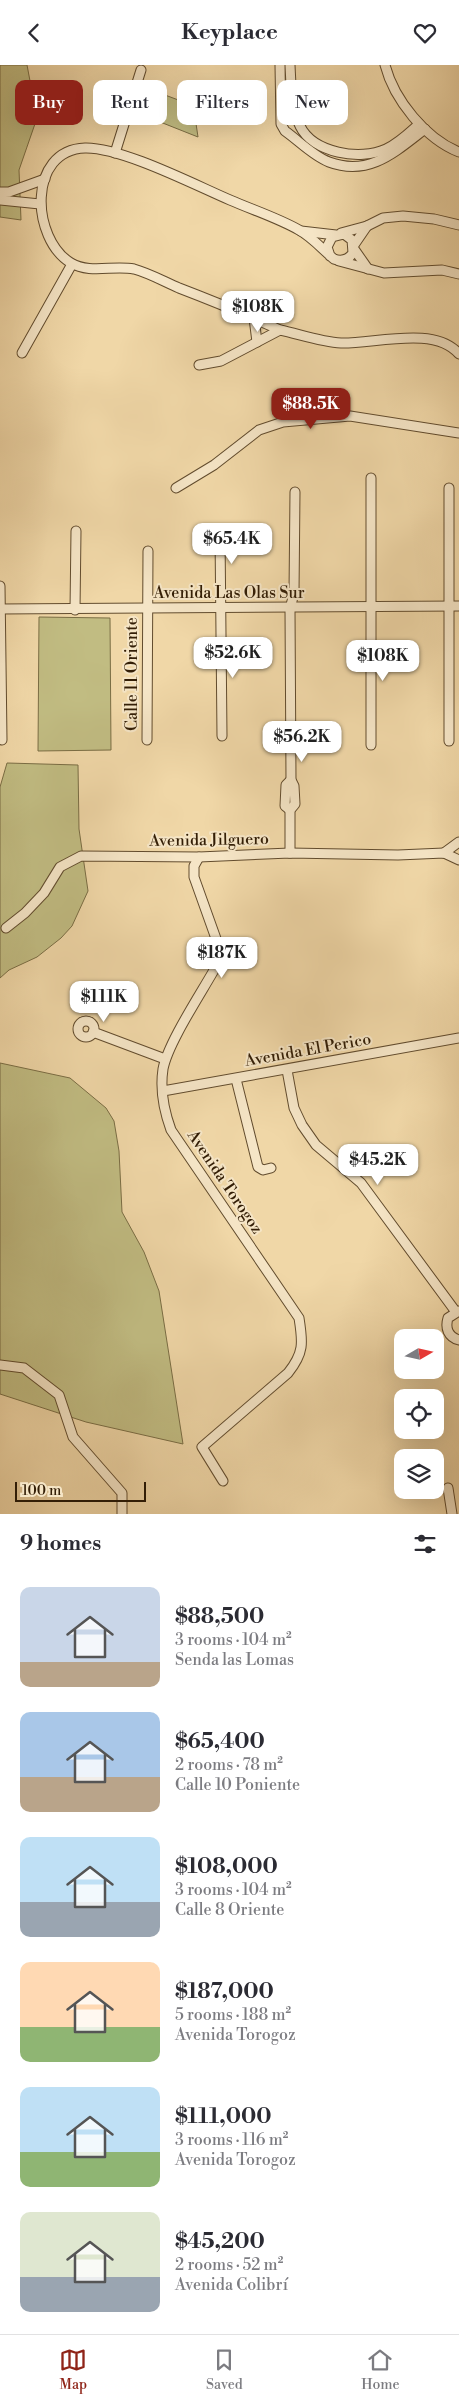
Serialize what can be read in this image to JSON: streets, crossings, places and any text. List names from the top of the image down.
{
  "streets": {
    "street": [
      "Avenida Las Olas Sur",
      "Calle 11 Oriente",
      "Avenida Jilguero",
      "Avenida El Perico",
      "Avenida Torogoz"
    ]
  },
  "crossings": [
    ["Avenida Las Olas Sur", "Calle 11 Oriente"],
    ["Avenida Jilguero", "Avenida Torogoz"],
    ["Avenida El Perico", "Avenida Torogoz"]
  ],
  "scale_bar": "100 m",
  "north": "right",
  "page": {
    "header": "Keyplace",
    "chip": [
      "Buy",
      "Rent",
      "Filters",
      "New"
    ],
    "price": [
      "$108K",
      "$88.5K",
      "$65.4K",
      "$52.6K",
      "$108K",
      "$56.2K",
      "$187K",
      "$111K",
      "$45.2K"
    ],
    "scale": "100 m",
    "heading": "9 homes",
    "list": [
      {
        "name": "$88,500",
        "note": "3 rooms · 104 m² · Senda las Lomas"
      },
      {
        "name": "$65,400",
        "note": "2 rooms · 78 m² · Calle 10 Poniente"
      },
      {
        "name": "$108,000",
        "note": "3 rooms · 104 m² · Calle 8 Oriente"
      },
      {
        "name": "$187,000",
        "note": "5 rooms · 188 m² · Avenida Torogoz"
      },
      {
        "name": "$111,000",
        "note": "3 rooms · 116 m² · Avenida Torogoz"
      },
      {
        "name": "$45,200",
        "note": "2 rooms · 52 m² · Avenida Colibrí"
      }
    ],
    "tabs": ["Map", "Saved", "Home"]
  }
}
